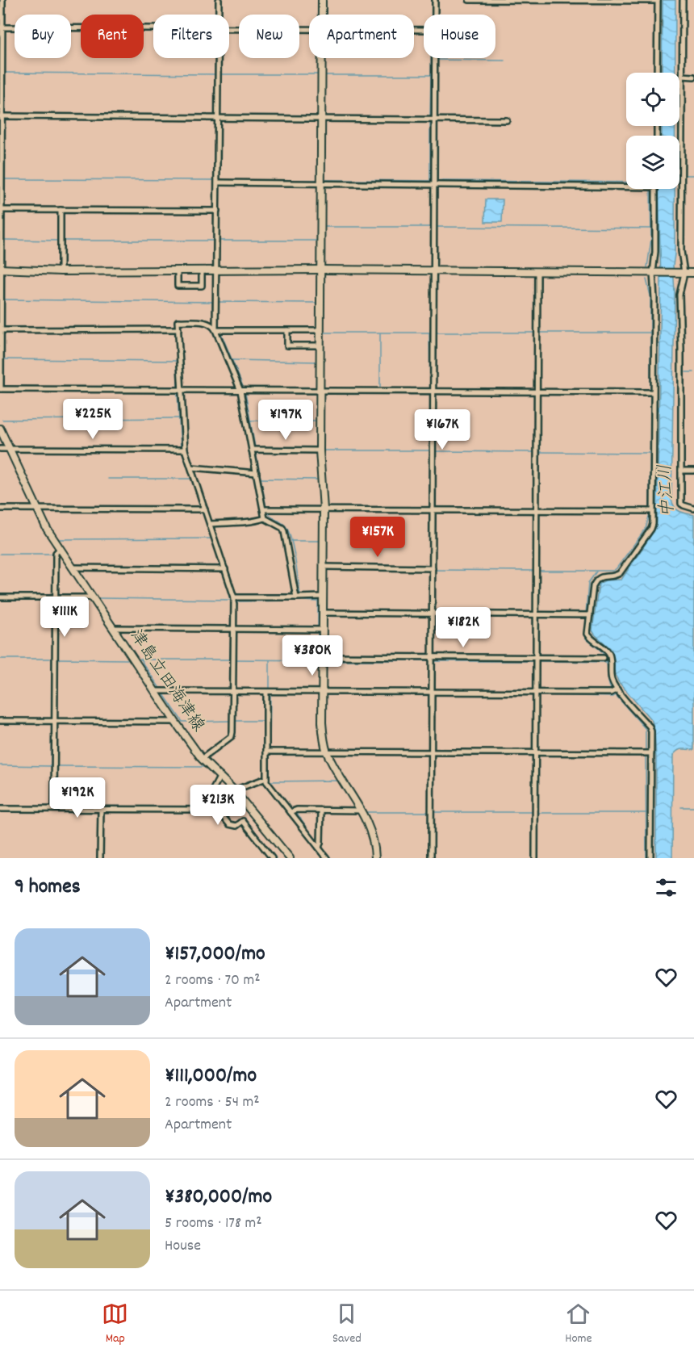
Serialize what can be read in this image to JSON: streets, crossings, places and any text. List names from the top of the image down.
{
  "streets": {
    "street": ["津島立田海津線"]
  },
  "water": ["中江川"],
  "page": {
    "chip": [
      "Buy",
      "Rent",
      "Filters",
      "New",
      "Apartment",
      "House"
    ],
    "price": [
      "¥225K",
      "¥197K",
      "¥167K",
      "¥157K",
      "¥111K",
      "¥182K",
      "¥380K",
      "¥192K",
      "¥213K"
    ],
    "heading": "9 homes",
    "list": [
      {
        "name": "¥157,000/mo",
        "note": "2 rooms · 70 m² · Apartment"
      },
      {
        "name": "¥111,000/mo",
        "note": "2 rooms · 54 m² · Apartment"
      },
      {
        "name": "¥380,000/mo",
        "note": "5 rooms · 178 m² · House"
      }
    ],
    "tabs": ["Map", "Saved", "Home"]
  }
}
